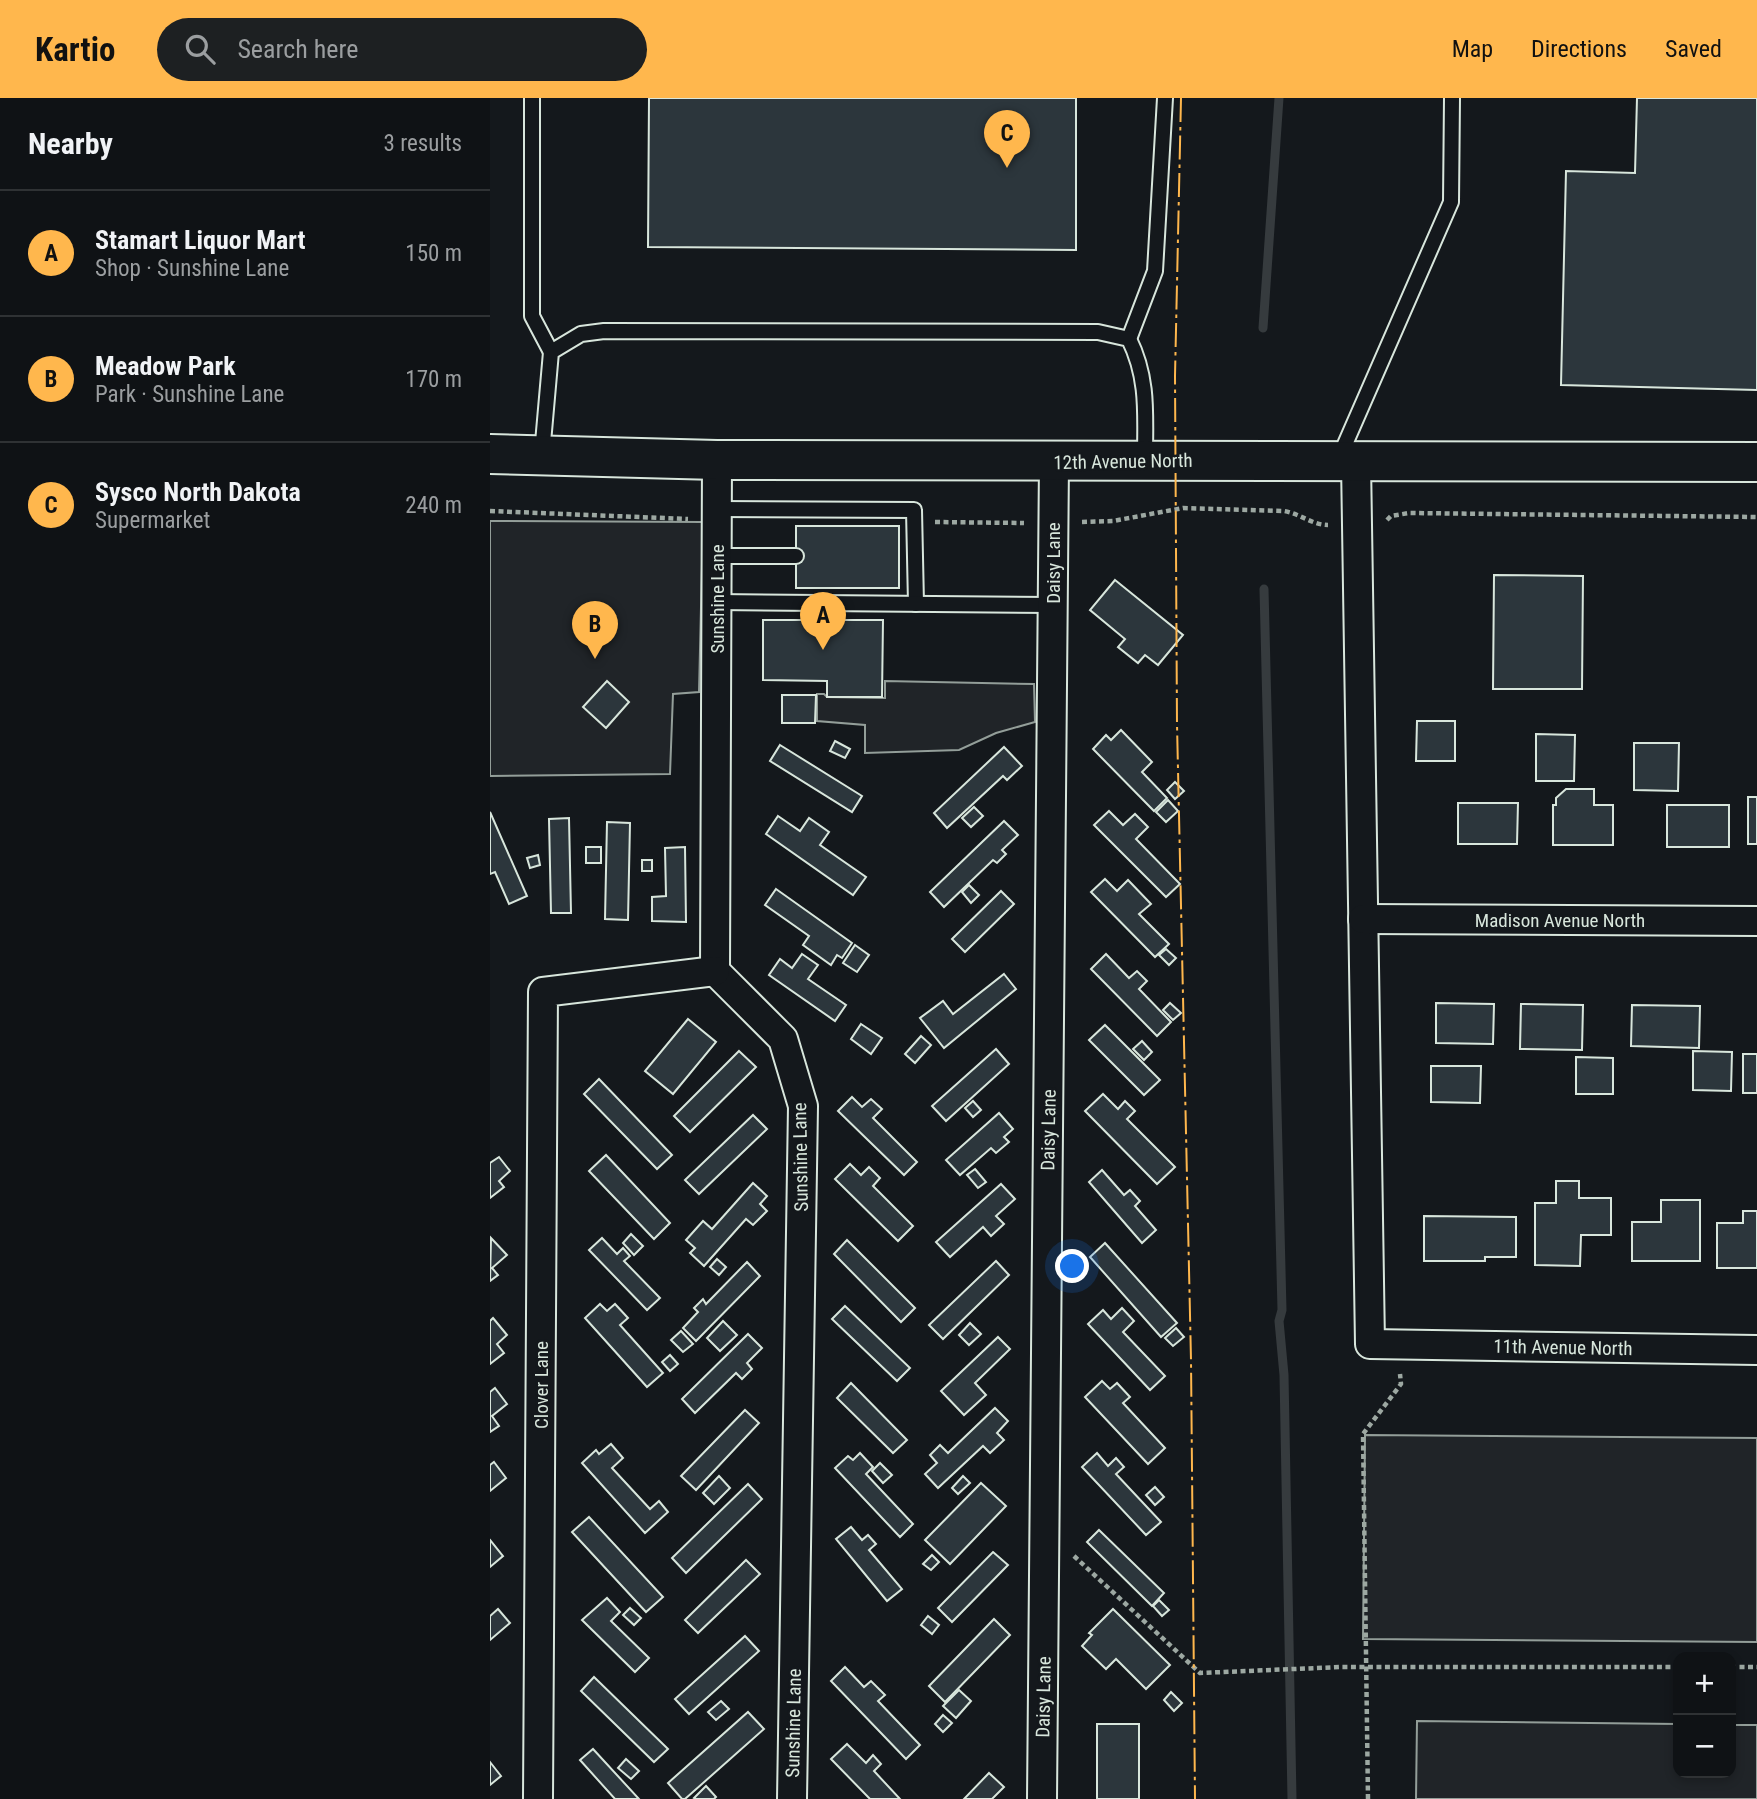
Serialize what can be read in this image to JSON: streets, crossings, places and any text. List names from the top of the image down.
{
  "streets": {
    "main road": ["12th Avenue North"],
    "street": [
      "Daisy Lane",
      "Sunshine Lane",
      "Madison Avenue North",
      "11th Avenue North",
      "Clover Lane"
    ]
  },
  "crossings": [
    ["12th Avenue North", "Daisy Lane"],
    ["12th Avenue North", "Sunshine Lane"],
    ["Sunshine Lane", "Clover Lane"],
    ["Madison Avenue North", "11th Avenue North"]
  ],
  "page": {
    "header": "Kartio",
    "search": "Search here",
    "nav": ["Map", "Directions", "Saved"],
    "heading": ["Nearby", "3 results"],
    "pins": ["C", "A", "B"],
    "list": [
      {
        "mark": "A",
        "name": "Stamart Liquor Mart",
        "note": "Shop · Sunshine Lane",
        "value": "150 m"
      },
      {
        "mark": "B",
        "name": "Meadow Park",
        "note": "Park · Sunshine Lane",
        "value": "170 m"
      },
      {
        "mark": "C",
        "name": "Sysco North Dakota",
        "note": "Supermarket",
        "value": "240 m"
      }
    ],
    "map_buttons": ["+", "−"]
  }
}
